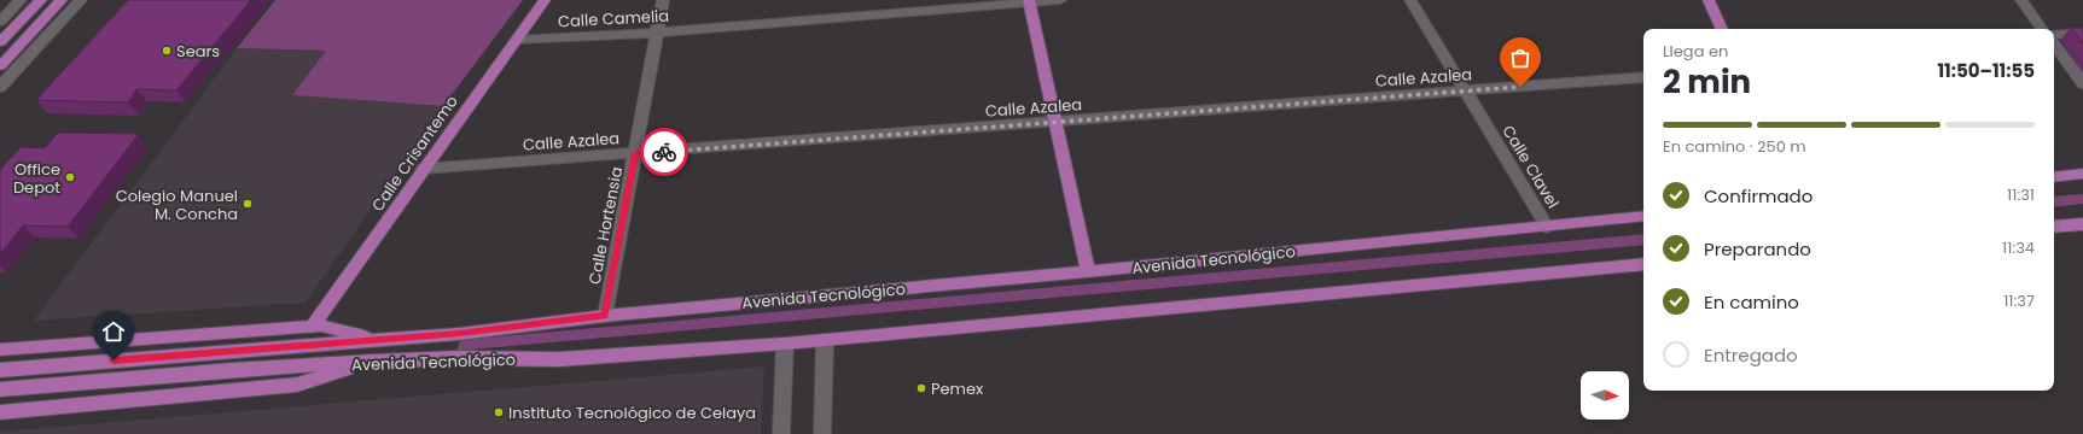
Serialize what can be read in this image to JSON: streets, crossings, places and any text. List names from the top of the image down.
{
  "streets": {
    "main road": ["Calle Crisantemo", "Avenida Tecnológico"],
    "street": [
      "Calle Camelia",
      "Calle Azalea",
      "Calle Clavel",
      "Calle Hortensia"
    ]
  },
  "crossings": [
    ["Calle Camelia", "Calle Crisantemo"],
    ["Calle Camelia", "Calle Hortensia"],
    ["Calle Azalea", "Calle Crisantemo"],
    ["Calle Azalea", "Calle Clavel"],
    ["Calle Azalea", "Calle Hortensia"],
    ["Calle Clavel", "Avenida Tecnológico"],
    ["Calle Hortensia", "Avenida Tecnológico"]
  ],
  "places": [
    "Sears",
    "Office Depot",
    "Colegio Manuel M. Concha",
    "Pemex",
    "Instituto Tecnológico de Celaya"
  ],
  "north": "right",
  "page": {
    "heading": ["2 min", "Llega en", "11:50–11:55"],
    "bar": "En camino · 250 m",
    "list": [
      ["Confirmado", "11:31"],
      ["Preparando", "11:34"],
      ["En camino", "11:37"],
      "Entregado"
    ]
  }
}
